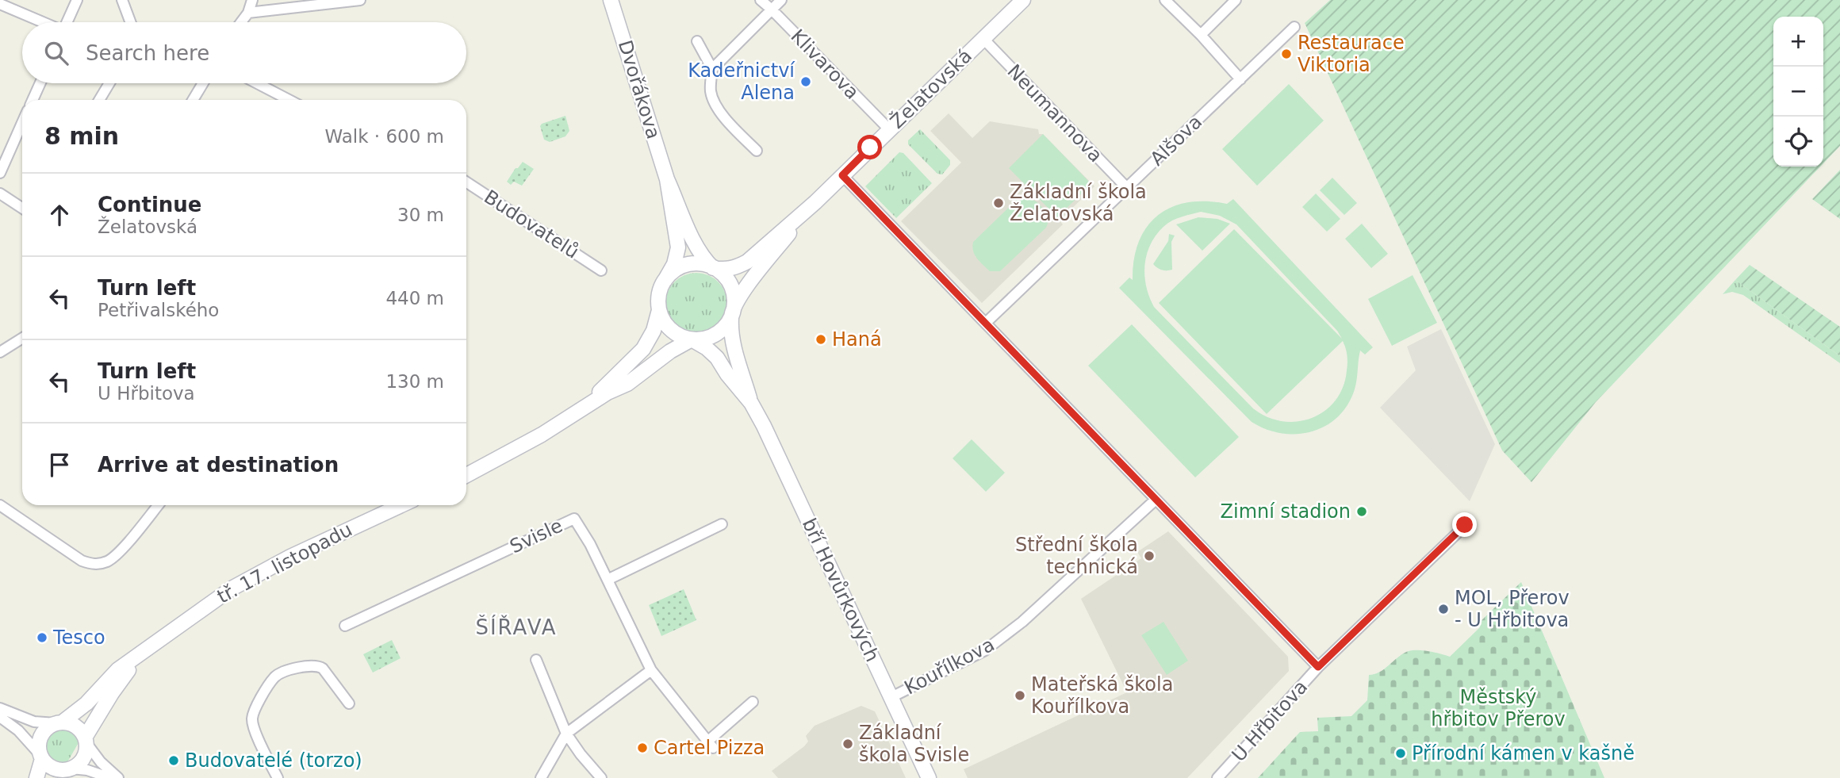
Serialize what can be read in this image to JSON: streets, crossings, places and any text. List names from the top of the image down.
{
  "streets": {
    "main road": [
      "Želatovská",
      "Dvořákova",
      "tř. 17. listopadu",
      "bří Hovůrkových"
    ],
    "street": [
      "Klivarova",
      "Neumannova",
      "Alšova",
      "Budovatelů",
      "Svisle",
      "Kouřílkova",
      "U Hřbitova"
    ]
  },
  "crossings": [
    ["Klivarova", "Želatovská"],
    ["Želatovská", "Dvořákova"],
    ["Želatovská", "Neumannova"],
    ["Želatovská", "bří Hovůrkových"],
    ["Dvořákova", "bří Hovůrkových"],
    ["Neumannova", "Alšova"],
    ["bří Hovůrkových", "Kouřílkova"]
  ],
  "districts": ["ŠÍŘAVA"],
  "parks": ["Městský hřbitov Přerov"],
  "places": [
    "Restaurace Viktoria",
    "Kadeřnictví Alena",
    "Základní škola Želatovská",
    "Haná",
    "Zimní stadion",
    "Střední škola technická",
    "MOL, Přerov - U Hřbitova",
    "Tesco",
    "Mateřská škola Kouřílkova",
    "Základní škola Svisle",
    "Cartel Pizza",
    "Přírodní kámen v kašně",
    "Budovatelé (torzo)"
  ],
  "page": {
    "map_buttons": ["+", "−"],
    "search": "Search here",
    "heading": ["8 min", "Walk · 600 m"],
    "list": [
      ["Continue", "Želatovská", "30 m"],
      ["Turn left", "Petřivalského", "440 m"],
      ["Turn left", "U Hřbitova", "130 m"],
      "Arrive at destination"
    ]
  }
}
